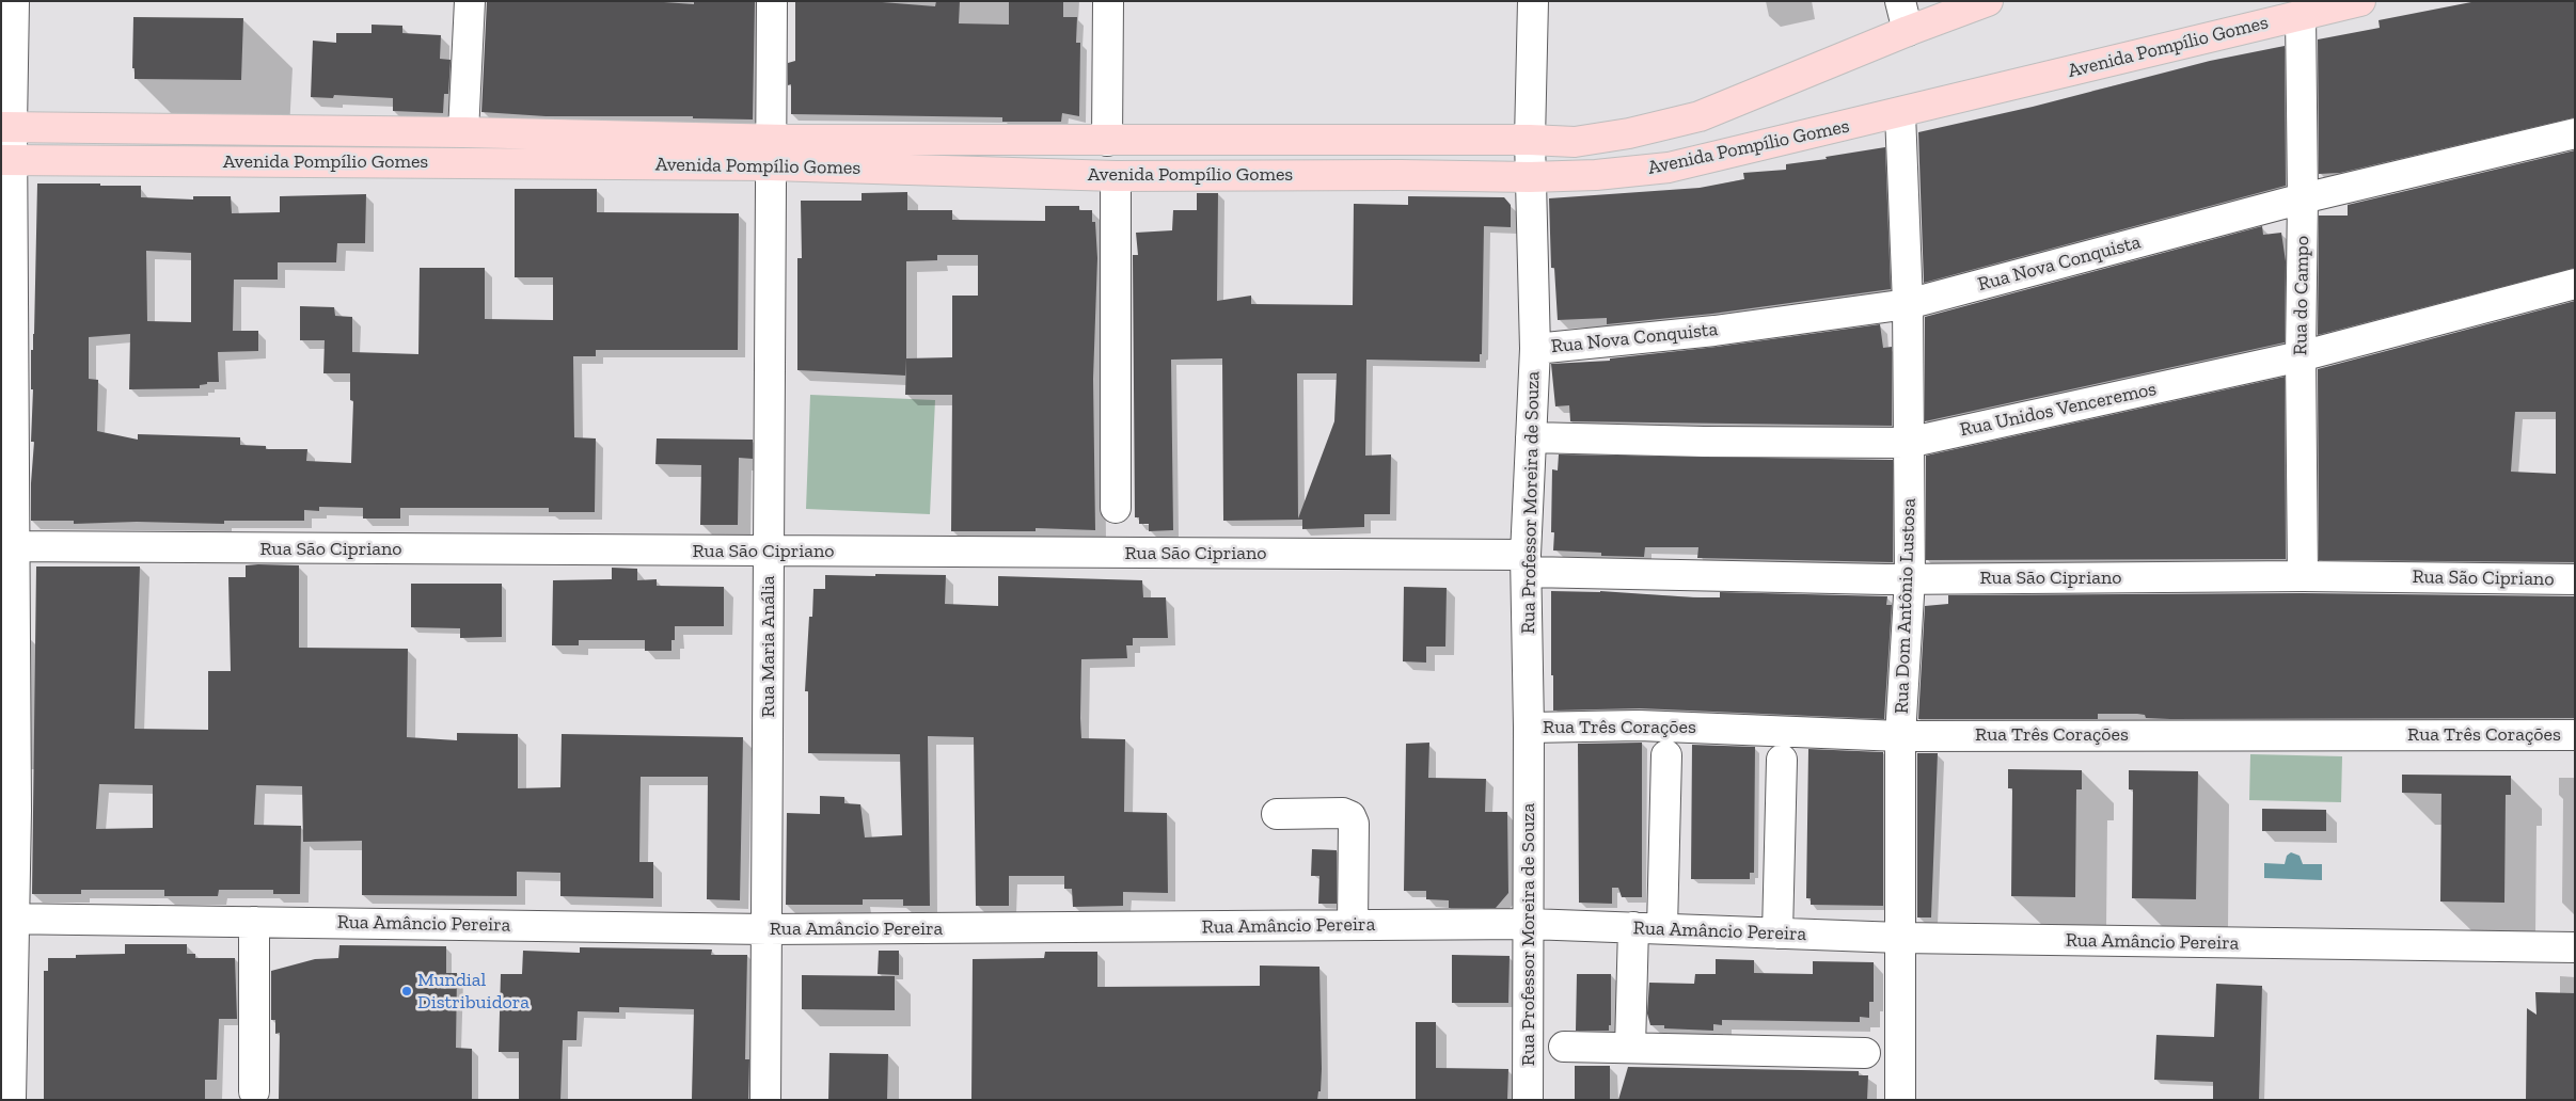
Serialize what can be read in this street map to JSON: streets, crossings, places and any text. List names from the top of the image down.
{
  "streets": {
    "main road": ["Avenida Pompílio Gomes"],
    "street": [
      "Rua Nova Conquista",
      "Rua do Campo",
      "Rua Unidos Venceremos",
      "Rua Professor Moreira de Souza",
      "Rua São Cipriano",
      "Rua Dom Antônio Lustosa",
      "Rua Maria Anália",
      "Rua Três Corações",
      "Rua Amâncio Pereira"
    ]
  },
  "crossings": [
    ["Avenida Pompílio Gomes", "Rua do Campo"],
    ["Avenida Pompílio Gomes", "Rua Professor Moreira de Souza"],
    ["Avenida Pompílio Gomes", "Rua Dom Antônio Lustosa"],
    ["Avenida Pompílio Gomes", "Rua Maria Anália"],
    ["Rua Nova Conquista", "Rua do Campo"],
    ["Rua Nova Conquista", "Rua Professor Moreira de Souza"],
    ["Rua Nova Conquista", "Rua Dom Antônio Lustosa"],
    ["Rua do Campo", "Rua Unidos Venceremos"],
    ["Rua do Campo", "Rua São Cipriano"],
    ["Rua Unidos Venceremos", "Rua Professor Moreira de Souza"],
    ["Rua Unidos Venceremos", "Rua Dom Antônio Lustosa"],
    ["Rua Professor Moreira de Souza", "Rua São Cipriano"],
    ["Rua Professor Moreira de Souza", "Rua Três Corações"],
    ["Rua Professor Moreira de Souza", "Rua Amâncio Pereira"],
    ["Rua São Cipriano", "Rua Dom Antônio Lustosa"],
    ["Rua São Cipriano", "Rua Maria Anália"],
    ["Rua Dom Antônio Lustosa", "Rua Três Corações"],
    ["Rua Dom Antônio Lustosa", "Rua Amâncio Pereira"],
    ["Rua Maria Anália", "Rua Amâncio Pereira"]
  ],
  "places": ["Mundial Distribuidora"]
}
